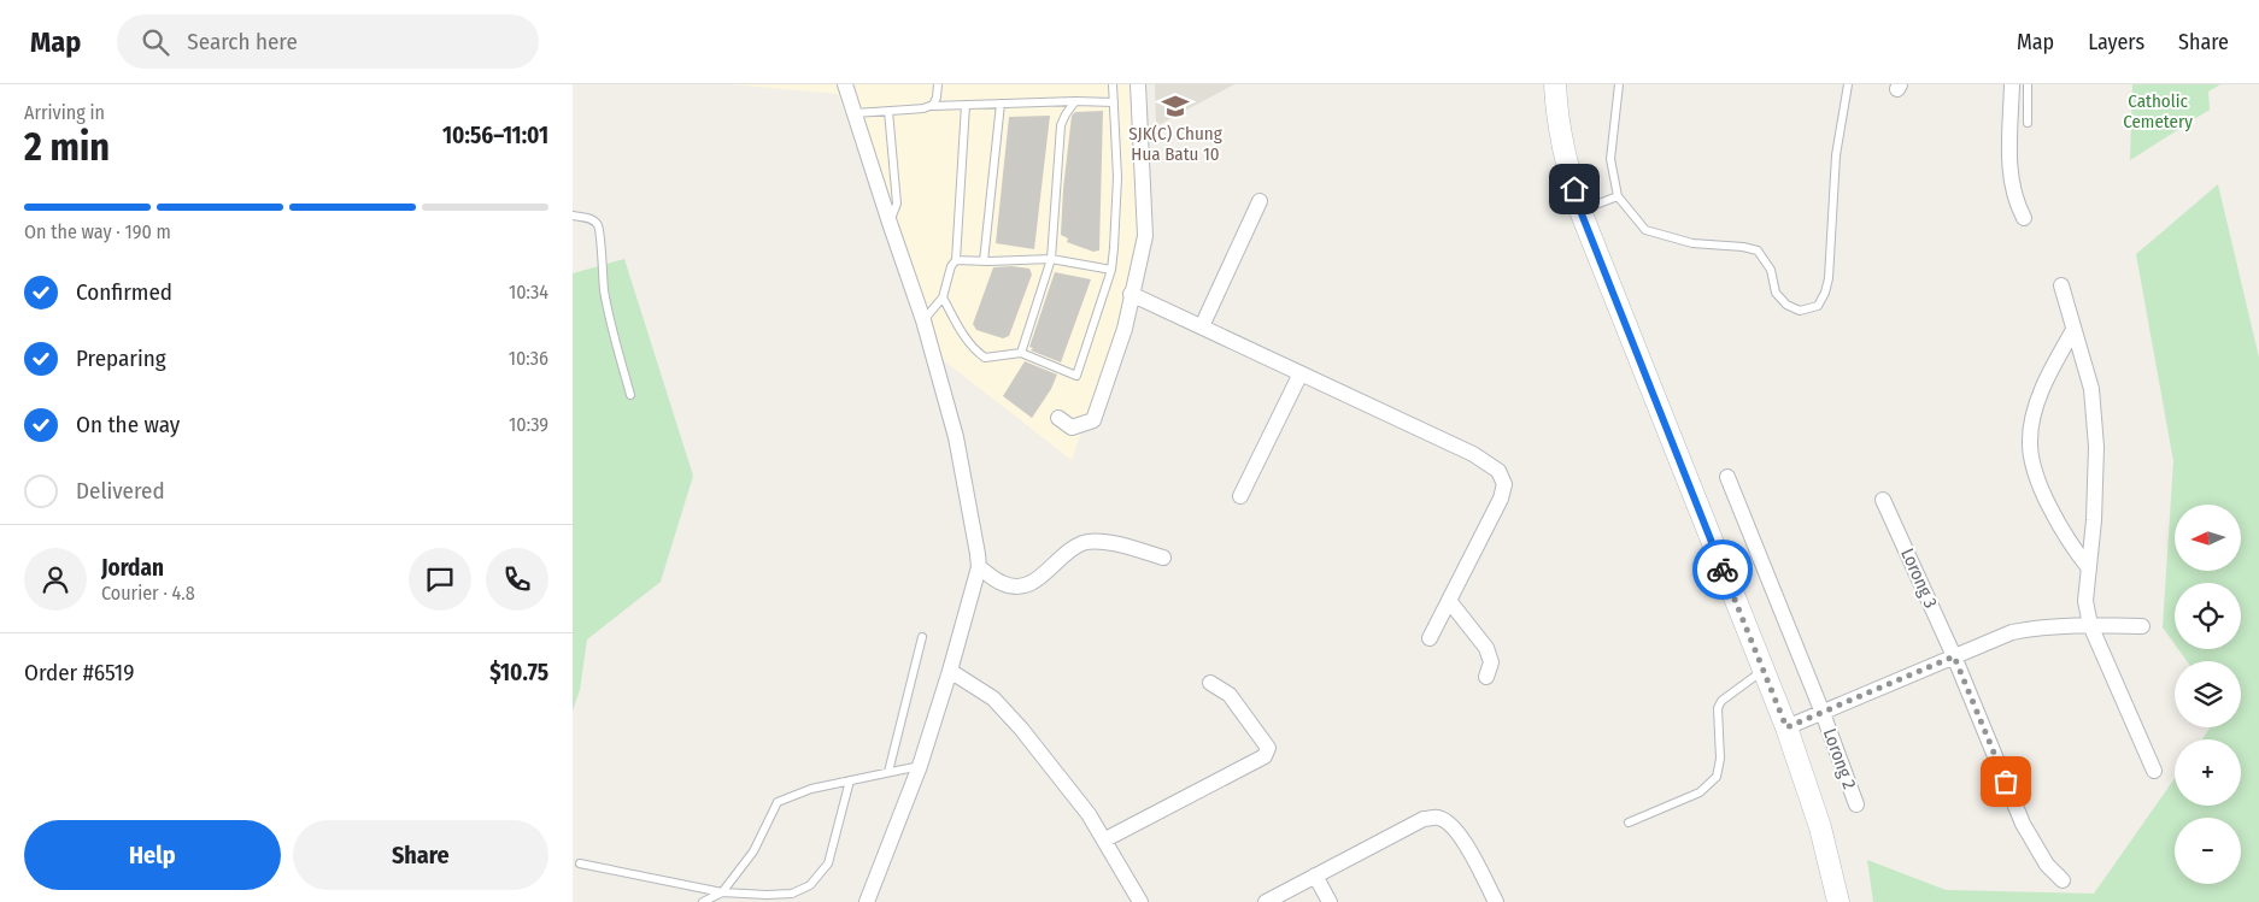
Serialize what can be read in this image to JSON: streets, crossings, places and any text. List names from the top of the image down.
{
  "streets": {
    "street": ["Lorong 3", "Lorong 2"]
  },
  "parks": ["Catholic Cemetery"],
  "places": {
    "school or university": ["SJK(C) Chung Hua Batu 10"]
  },
  "north": "left",
  "page": {
    "header": "Map",
    "search": "Search here",
    "nav": ["Map", "Layers", "Share"],
    "heading": ["2 min", "Arriving in", "10:56–11:01"],
    "panel": [
      "Jordan",
      "Courier · 4.8",
      "Order #6519",
      "$10.75"
    ],
    "bar": "On the way · 190 m",
    "list": [
      ["Confirmed", "10:34"],
      ["Preparing", "10:36"],
      ["On the way", "10:39"],
      "Delivered"
    ],
    "map_buttons": ["+", "−"],
    "buttons": ["Help", "Share"]
  }
}
